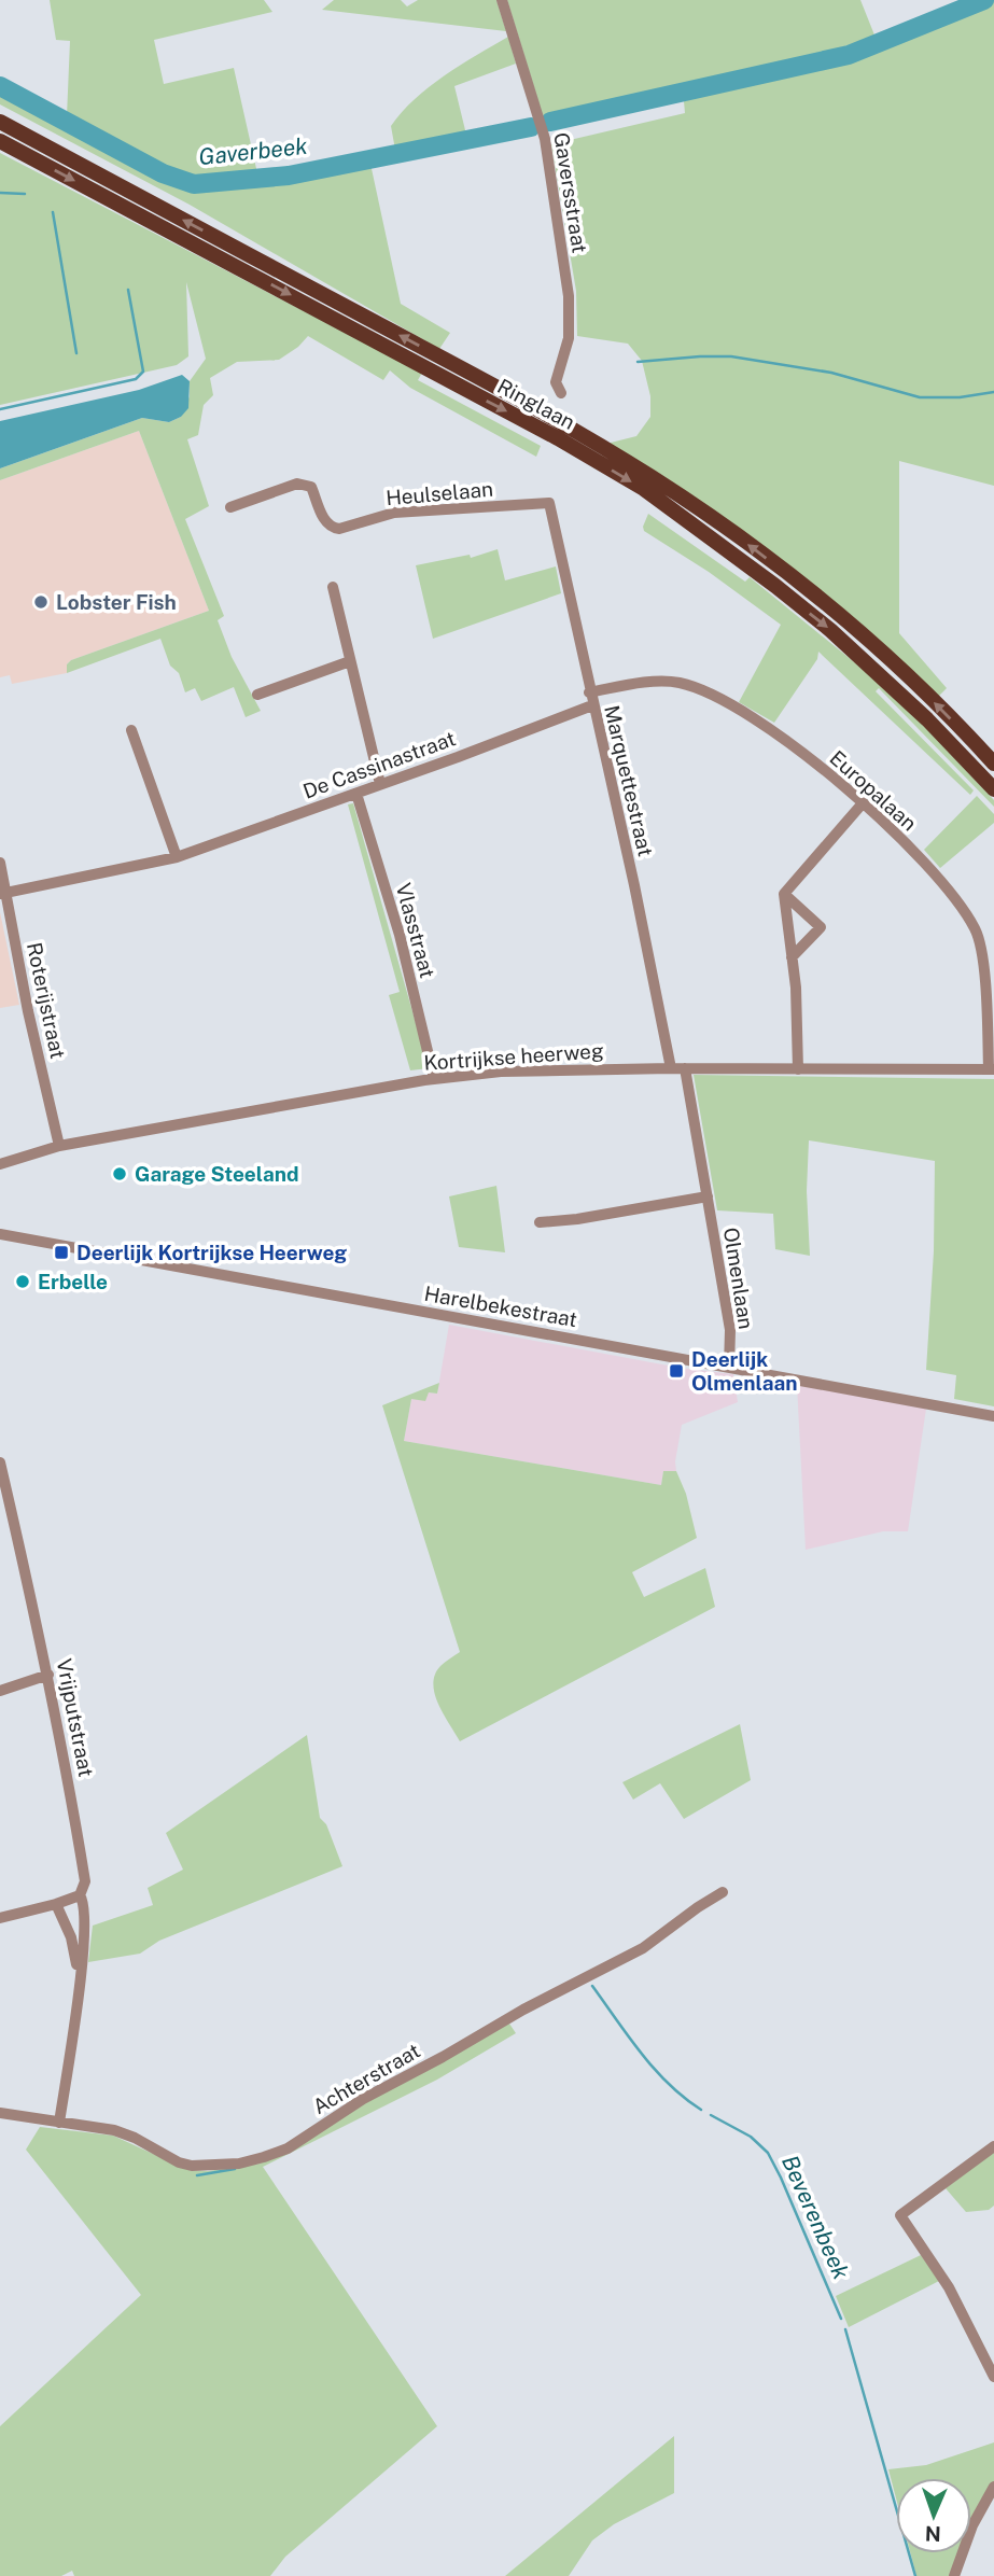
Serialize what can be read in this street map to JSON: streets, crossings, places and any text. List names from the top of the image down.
{
  "streets": {
    "main road": ["Ringlaan"],
    "street": [
      "Gaversstraat",
      "Heulselaan",
      "De Cassinastraat",
      "Marquettestraat",
      "Europalaan",
      "Vlasstraat",
      "Roterijstraat",
      "Kortrijkse heerweg",
      "Olmenlaan",
      "Harelbekestraat",
      "Vrijputstraat",
      "Achterstraat"
    ]
  },
  "crossings": [
    ["Heulselaan", "Marquettestraat"],
    ["De Cassinastraat", "Marquettestraat"],
    ["De Cassinastraat", "Europalaan"],
    ["De Cassinastraat", "Vlasstraat"],
    ["De Cassinastraat", "Roterijstraat"],
    ["Marquettestraat", "Europalaan"],
    ["Marquettestraat", "Kortrijkse heerweg"],
    ["Europalaan", "Kortrijkse heerweg"],
    ["Vlasstraat", "Kortrijkse heerweg"],
    ["Roterijstraat", "Kortrijkse heerweg"],
    ["Kortrijkse heerweg", "Olmenlaan"],
    ["Olmenlaan", "Harelbekestraat"],
    ["Vrijputstraat", "Achterstraat"]
  ],
  "water": ["Gaverbeek", "Beverenbeek"],
  "places": {
    "other": ["Lobster Fish", "Garage Steeland", "Erbelle"],
    "transit": ["Deerlijk Kortrijkse Heerweg", "Deerlijk Olmenlaan"]
  },
  "north": "bottom"
}
